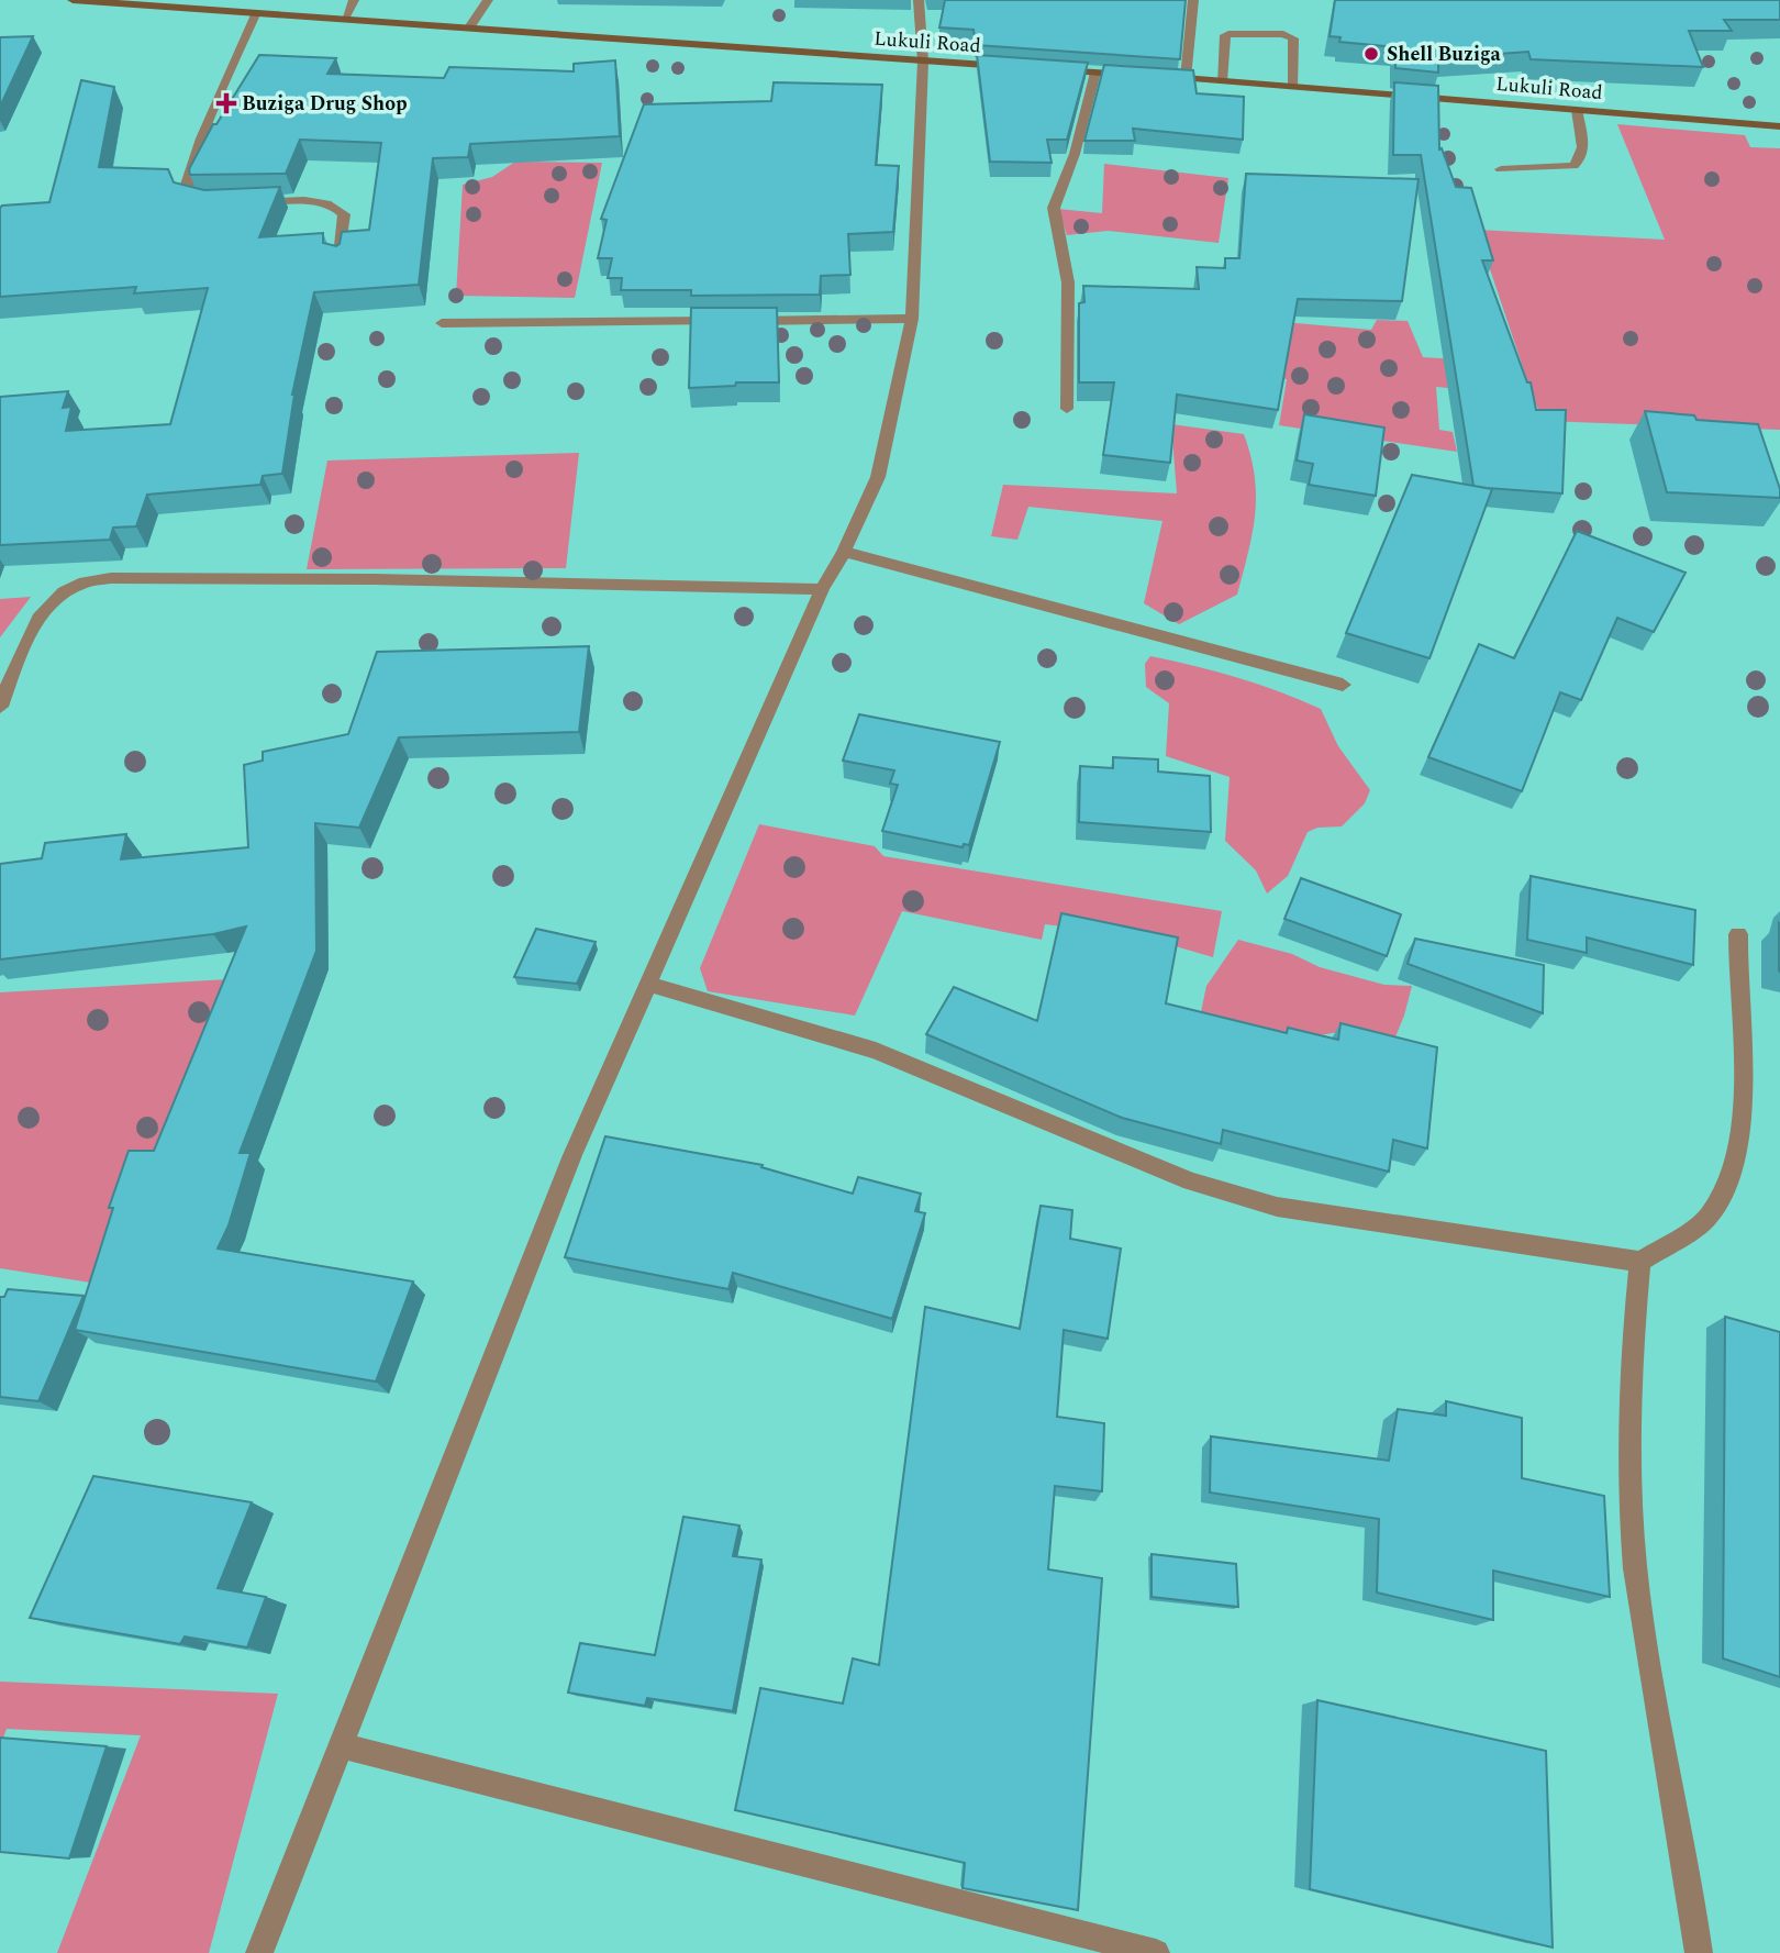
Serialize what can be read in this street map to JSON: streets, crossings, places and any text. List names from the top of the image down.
{
  "streets": {
    "street": ["Lukuli Road"]
  },
  "places": {
    "other": ["Shell Buziga"],
    "health": ["Buziga Drug Shop"]
  }
}
